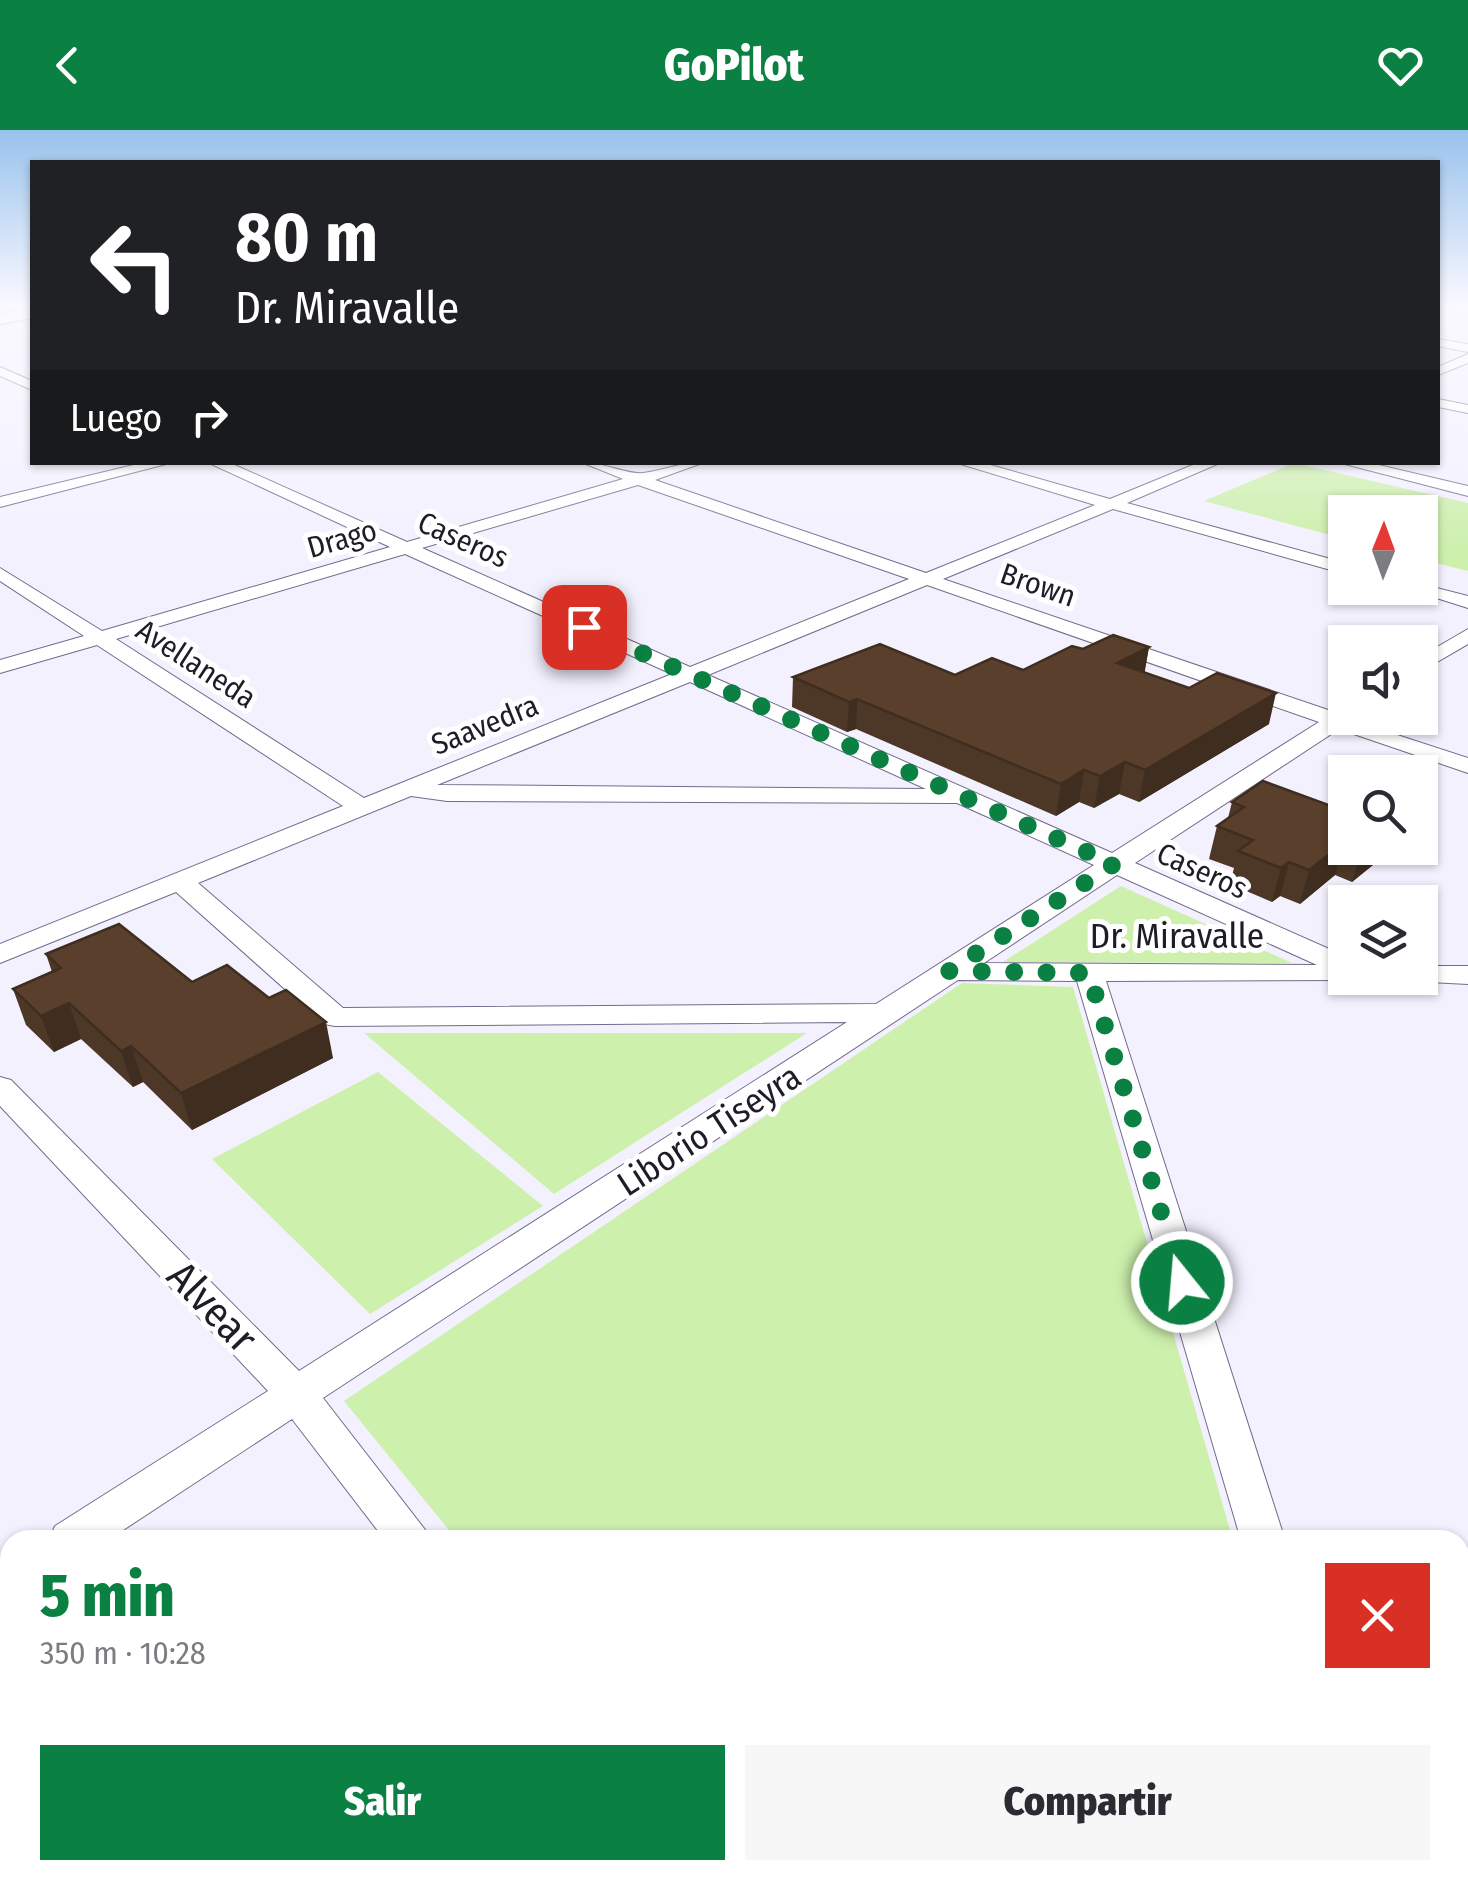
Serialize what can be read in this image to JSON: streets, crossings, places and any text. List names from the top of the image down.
{
  "streets": {
    "street": [
      "Drago",
      "Caseros",
      "Brown",
      "Avellaneda",
      "Saavedra",
      "Dr. Miravalle",
      "Liborio Tiseyra",
      "Alvear"
    ]
  },
  "crossings": [
    ["Drago", "Caseros"],
    ["Drago", "Brown"],
    ["Drago", "Avellaneda"],
    ["Caseros", "Saavedra"],
    ["Caseros", "Liborio Tiseyra"],
    ["Brown", "Saavedra"],
    ["Avellaneda", "Saavedra"],
    ["Dr. Miravalle", "Liborio Tiseyra"],
    ["Liborio Tiseyra", "Alvear"]
  ],
  "north": "top",
  "page": {
    "header": "GoPilot",
    "turn": ["80 m", "Dr. Miravalle"],
    "then": "Luego",
    "heading": ["5 min", "350 m · 10:28"],
    "buttons": ["Salir", "Compartir"]
  }
}
